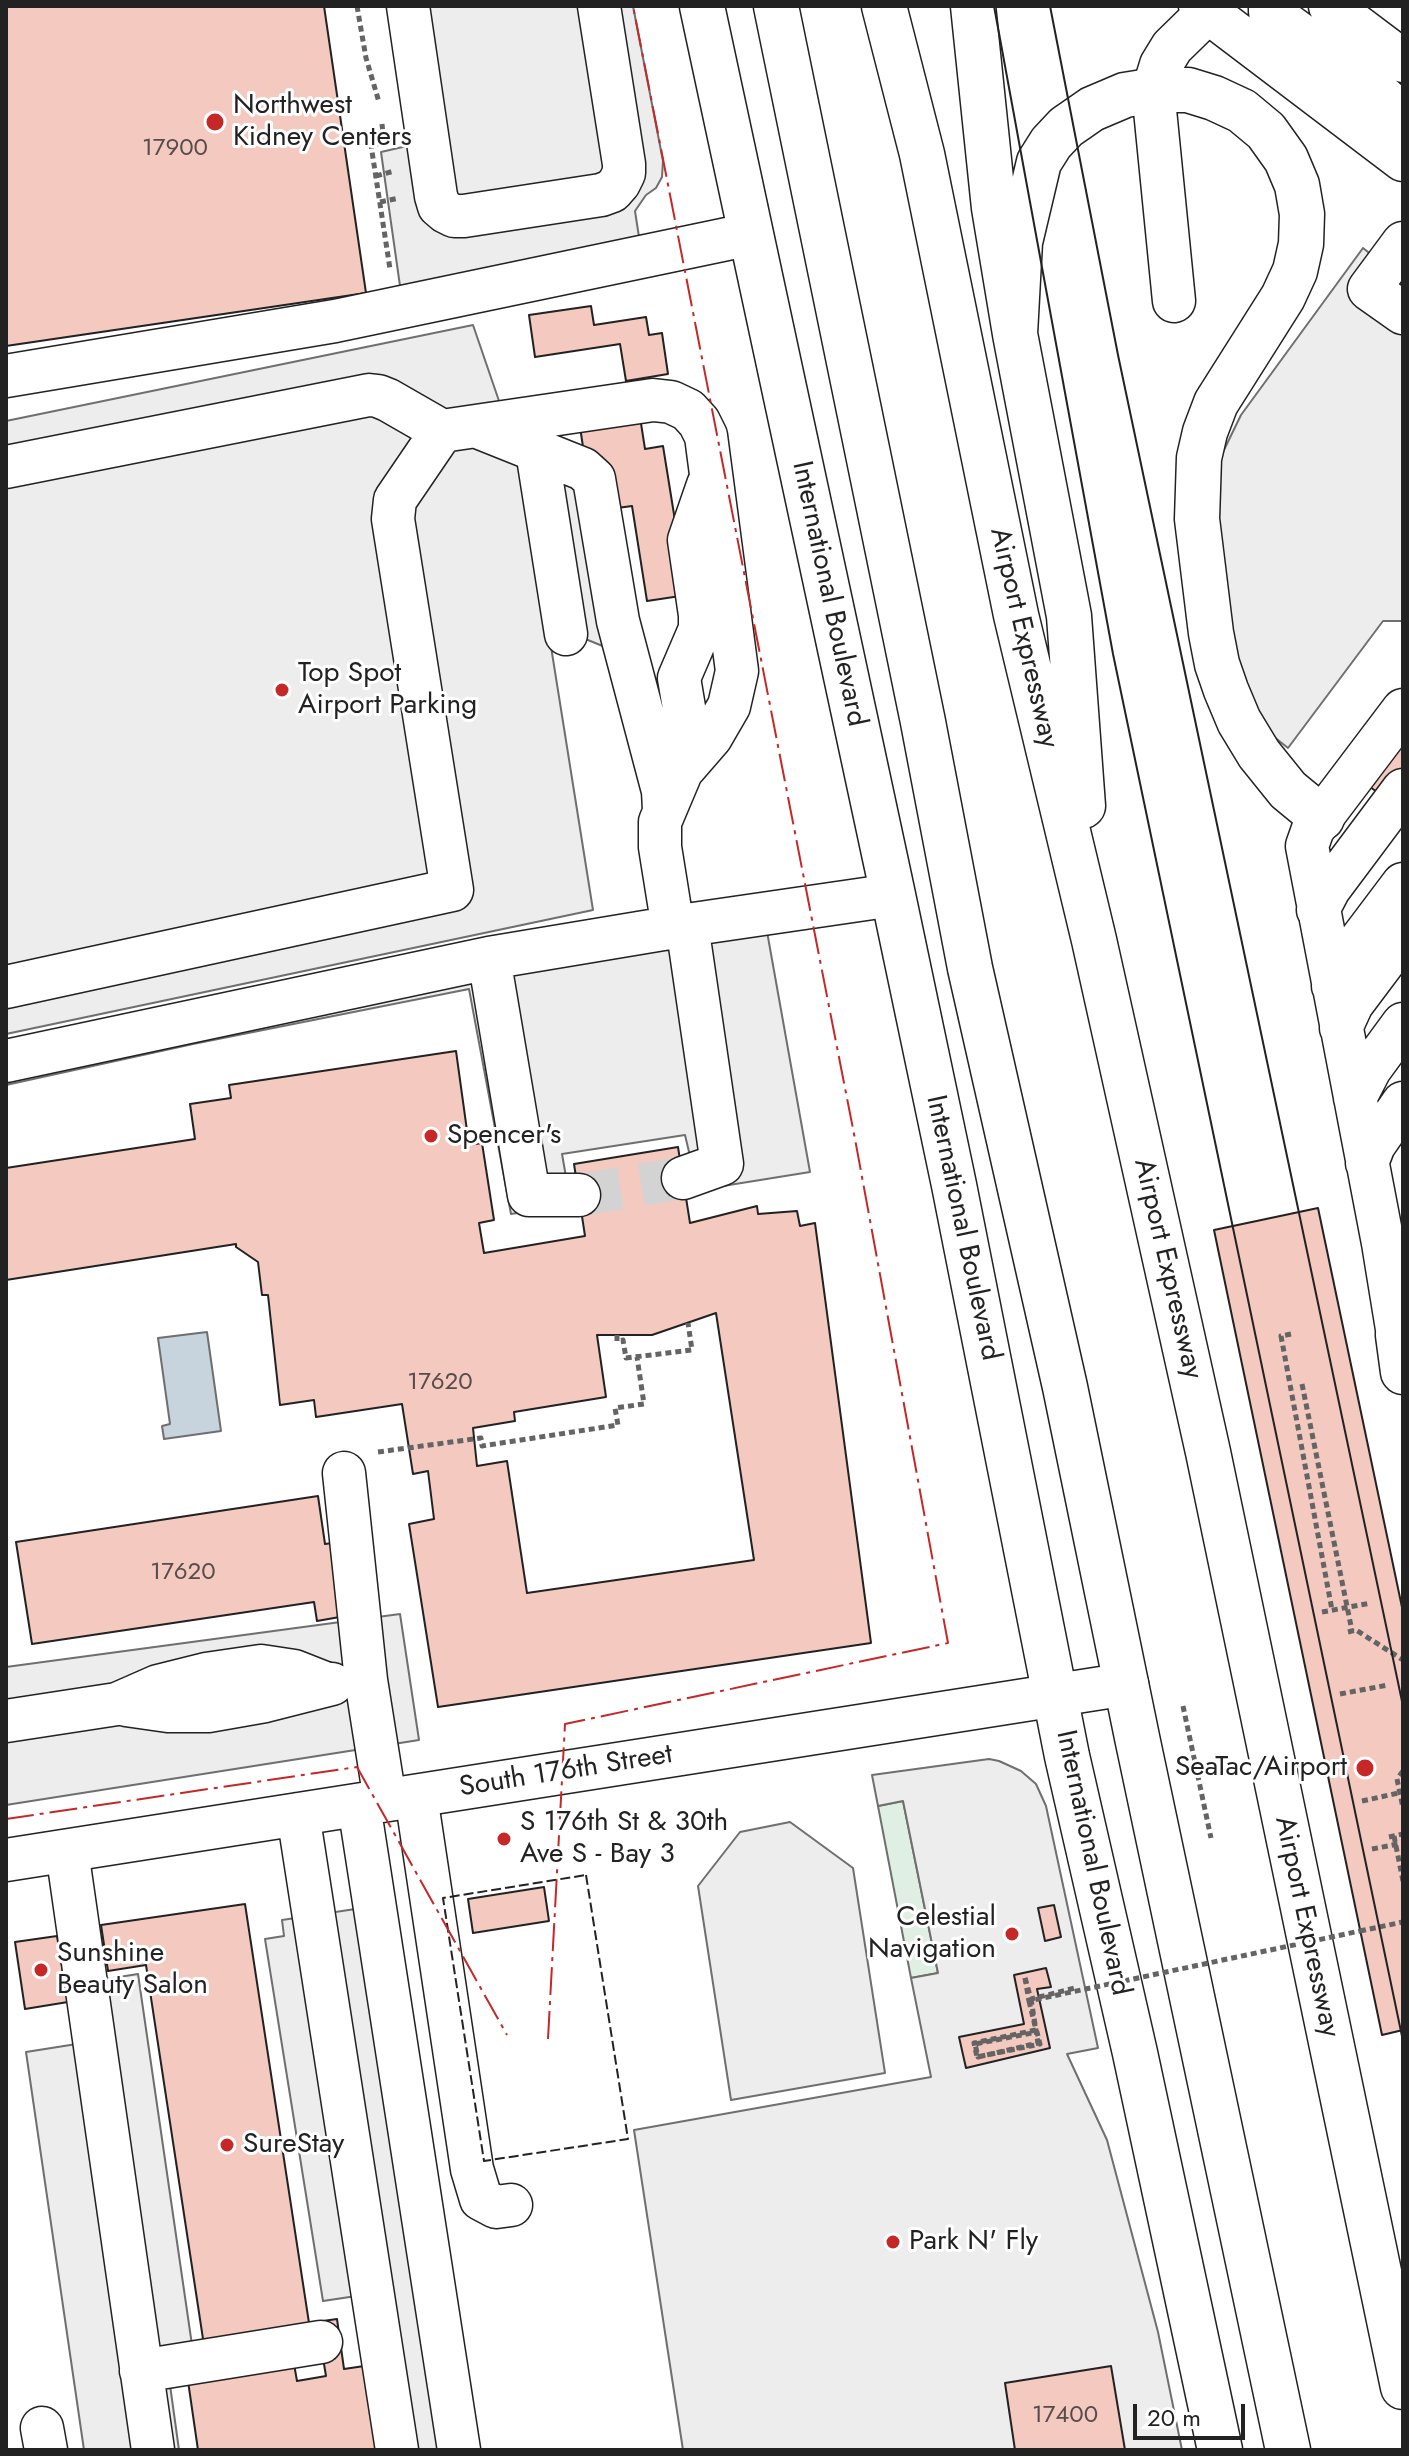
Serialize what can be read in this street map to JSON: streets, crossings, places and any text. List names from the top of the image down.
{
  "streets": {
    "main road": ["International Boulevard", "Airport Expressway"],
    "street": ["South 176th Street"]
  },
  "crossings": [
    ["International Boulevard", "South 176th Street"]
  ],
  "places": [
    "Northwest Kidney Centers",
    "Top Spot Airport Parking",
    "Spencer's",
    "SeaTac/Airport",
    "S 176th St & 30th Ave S - Bay 3",
    "Celestial Navigation",
    "Sunshine Beauty Salon",
    "SureStay",
    "Park N' Fly"
  ],
  "house_numbers": [
    "17900",
    "17620",
    "17620",
    "17400"
  ],
  "scale_bar": "20 m"
}
